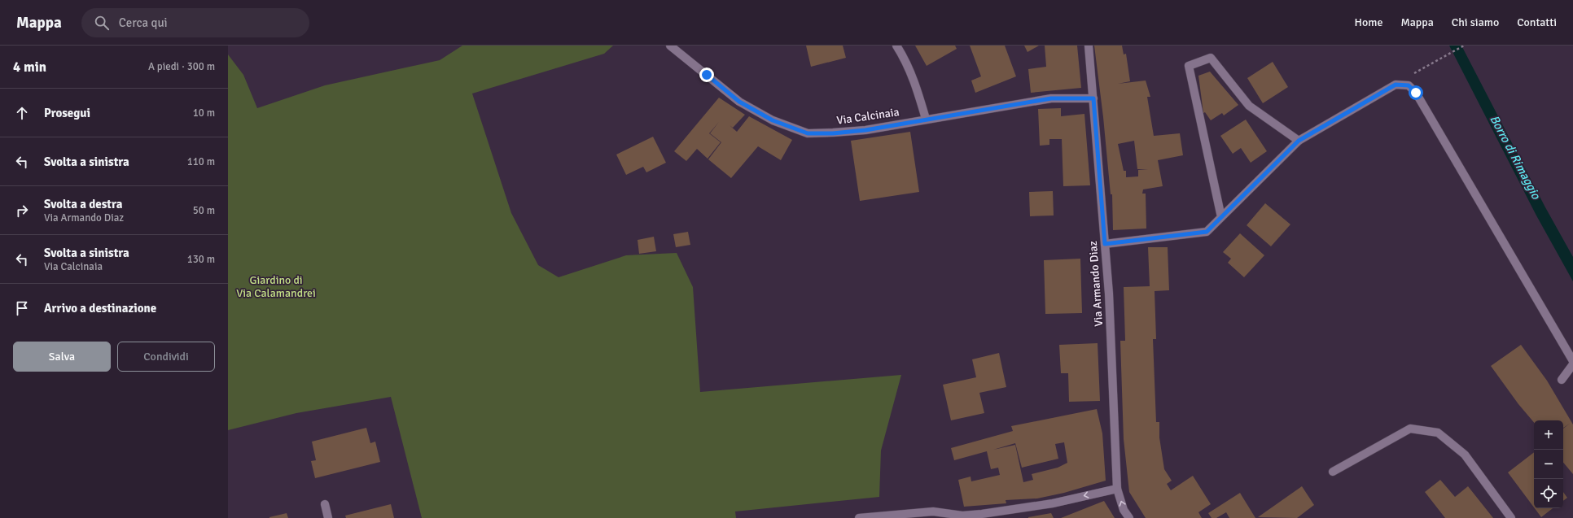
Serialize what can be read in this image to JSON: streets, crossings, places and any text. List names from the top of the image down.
{
  "streets": {
    "street": ["Via Calcinaia", "Via Armando Diaz"]
  },
  "crossings": [
    ["Via Calcinaia", "Via Armando Diaz"]
  ],
  "water": ["Borro di Rimaggio"],
  "parks": ["Giardino di Via Calamandrei"],
  "page": {
    "header": "Mappa",
    "search": "Cerca qui",
    "nav": [
      "Home",
      "Mappa",
      "Chi siamo",
      "Contatti"
    ],
    "heading": ["4 min", "A piedi · 300 m"],
    "list": [
      ["Prosegui", "10 m"],
      ["Svolta a sinistra", "110 m"],
      ["Svolta a destra", "Via Armando Diaz", "50 m"],
      ["Svolta a sinistra", "Via Calcinaia", "130 m"],
      "Arrivo a destinazione"
    ],
    "buttons": ["Salva", "Condividi"],
    "map_buttons": ["+", "−"]
  }
}
